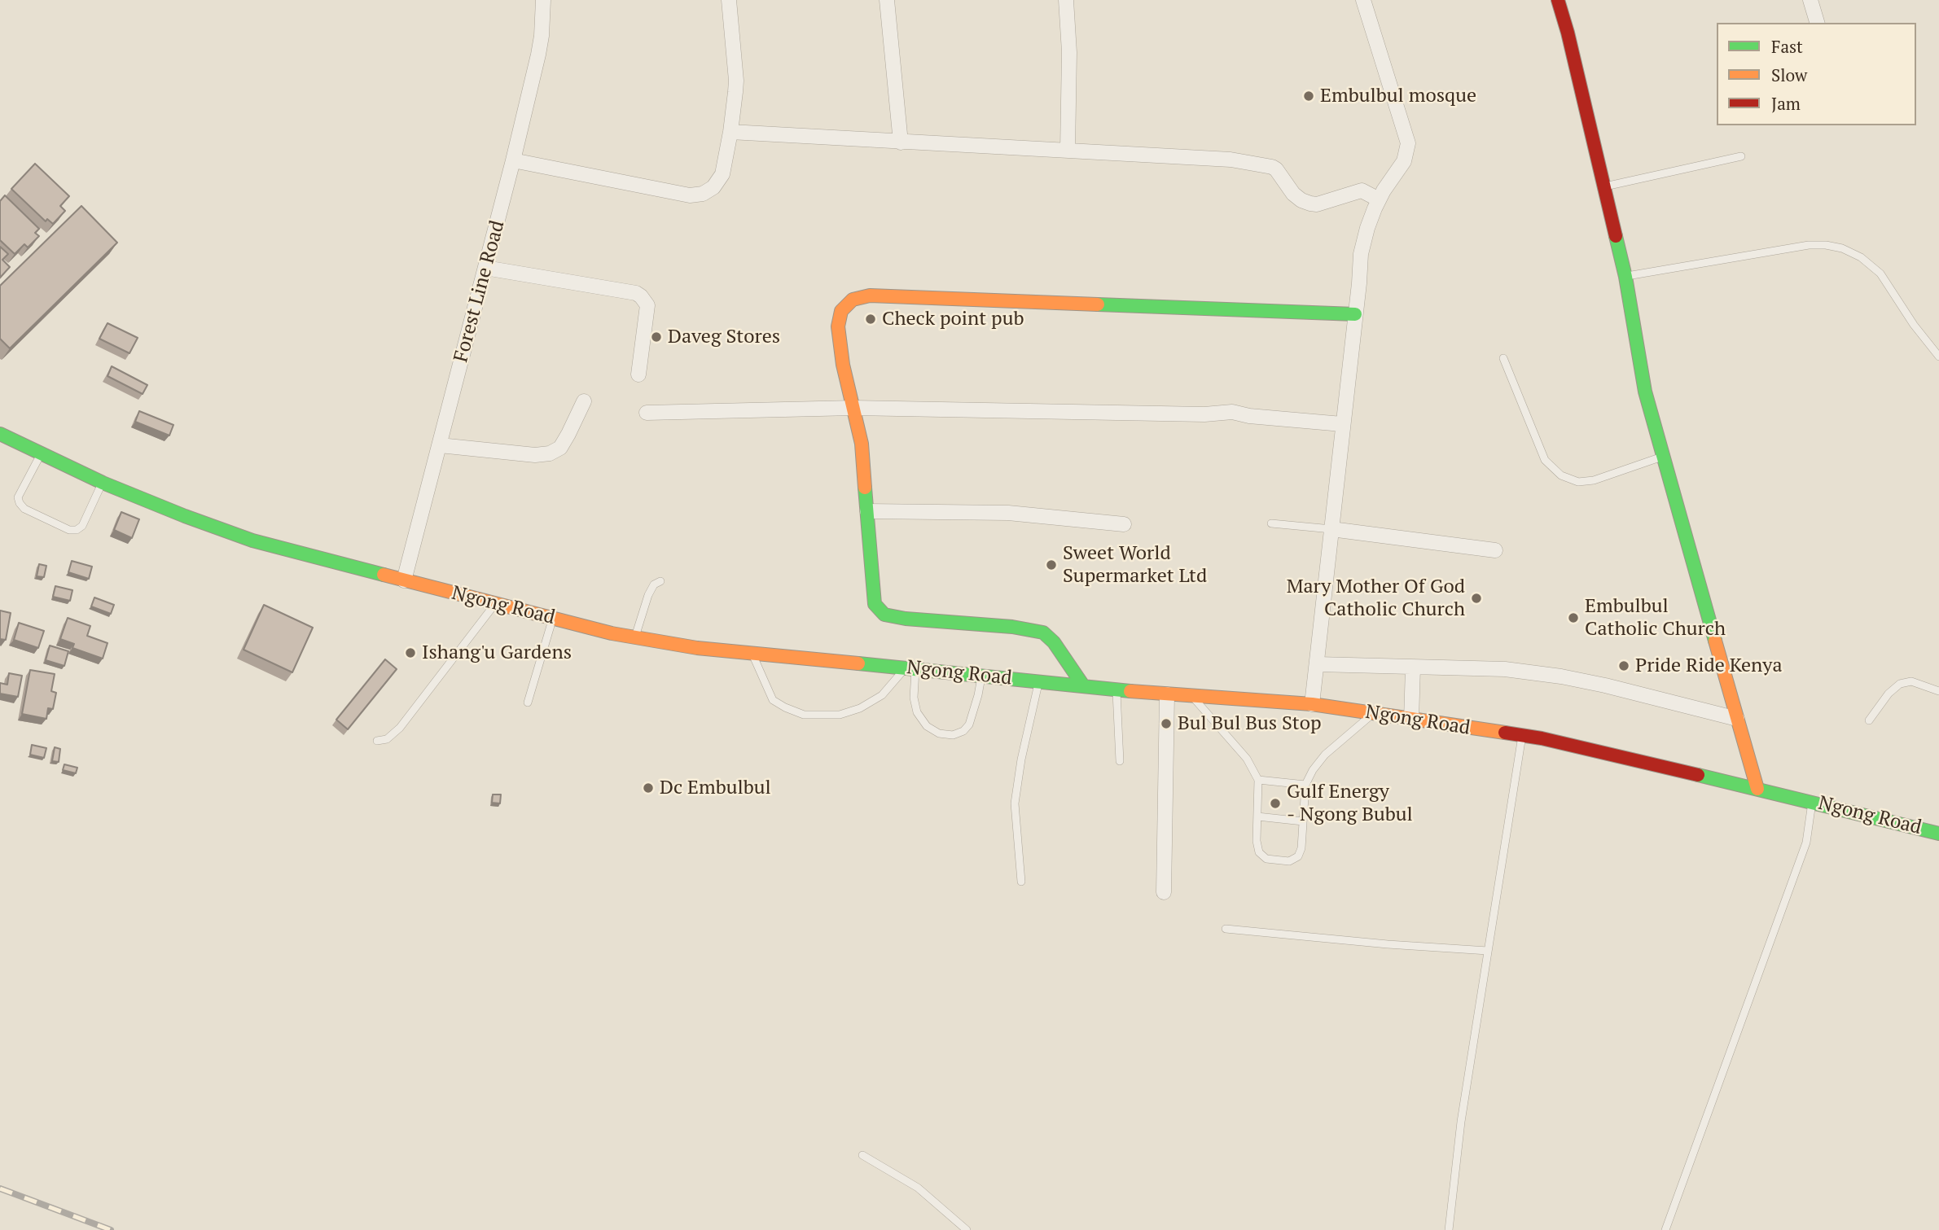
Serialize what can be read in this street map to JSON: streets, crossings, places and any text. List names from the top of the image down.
{
  "streets": {
    "main road": ["Ngong Road"],
    "street": ["Forest Line Road"]
  },
  "crossings": [
    ["Forest Line Road", "Ngong Road"]
  ],
  "places": [
    "Embulbul mosque",
    "Check point pub",
    "Daveg Stores",
    "Sweet World Supermarket Ltd",
    "Mary Mother Of God Catholic Church",
    "Embulbul Catholic Church",
    "Ishang'u Gardens",
    "Pride Ride Kenya",
    "Bul Bul Bus Stop",
    "Dc Embulbul",
    "Gulf Energy - Ngong Bubul"
  ],
  "legend": ["Fast", "Slow", "Jam"]
}
